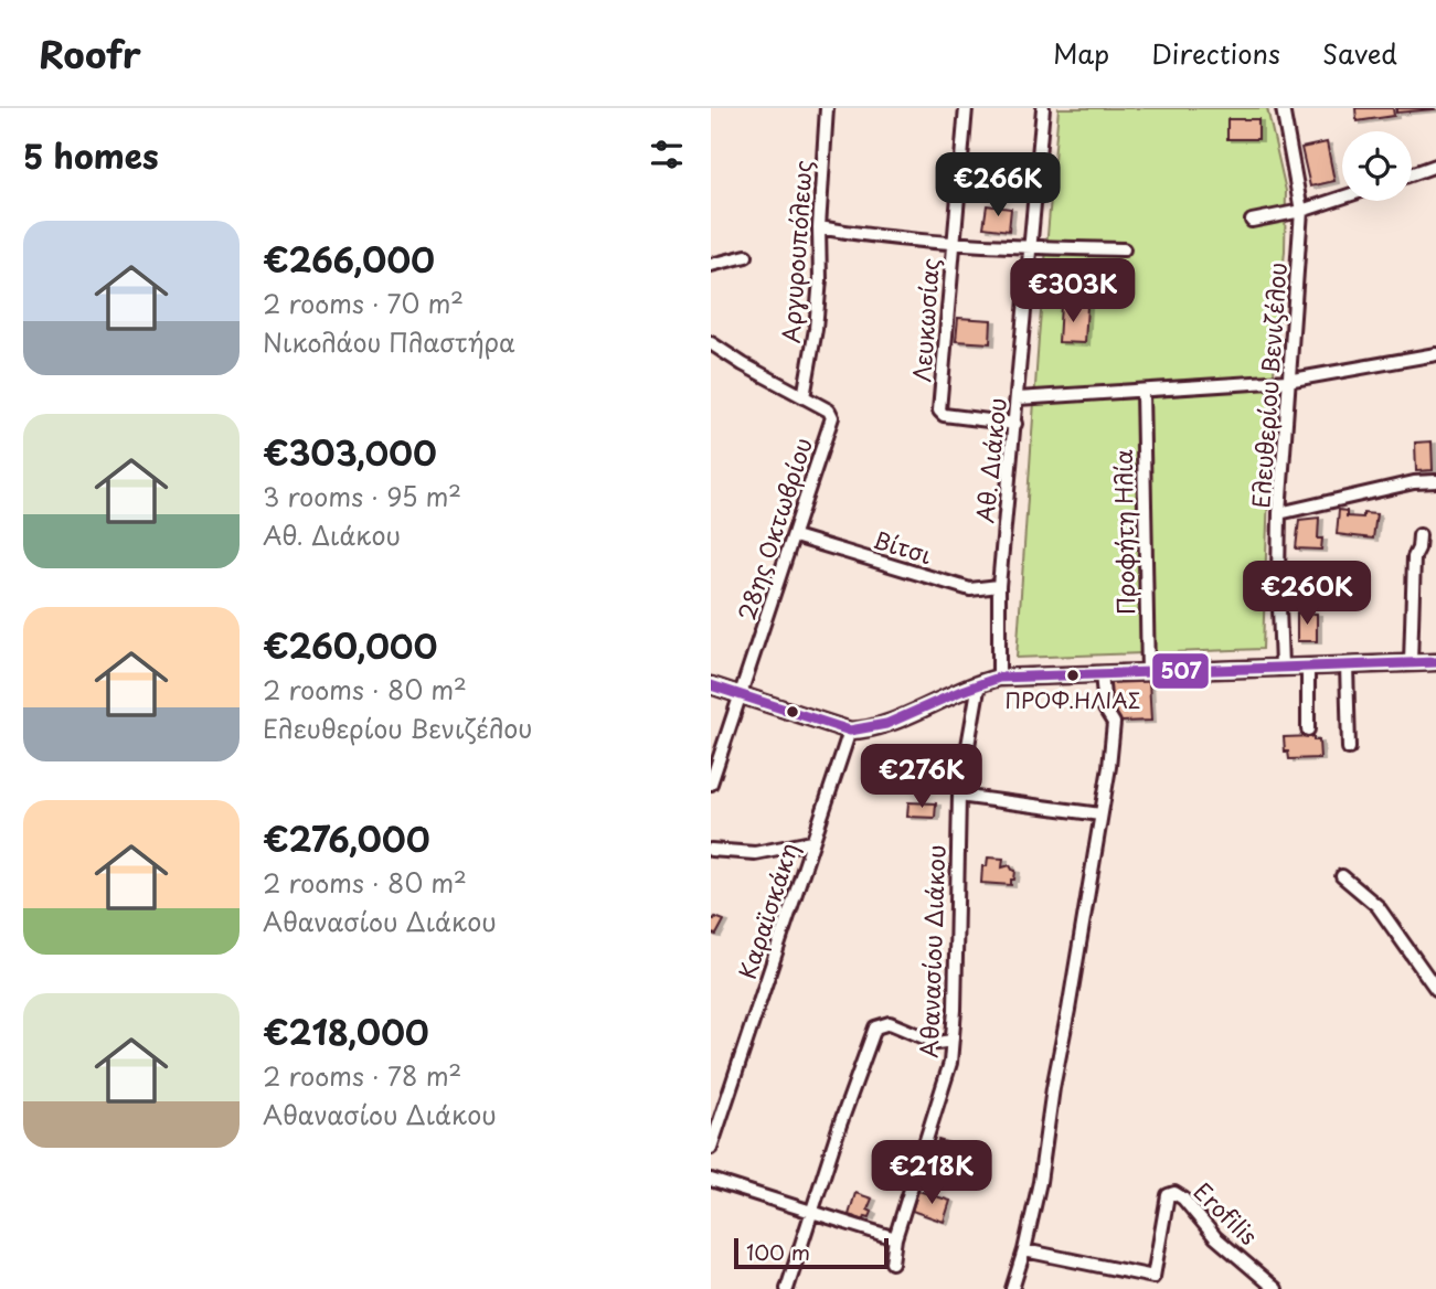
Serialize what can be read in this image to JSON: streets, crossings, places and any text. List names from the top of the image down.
{
  "streets": {
    "street": [
      "Αργυρουπόλεως",
      "Λευκωσίας",
      "Ελευθερίου Βενιζέλου",
      "Αθ. Διάκου",
      "28ης Οκτωβρίου",
      "Προφήτη Ηλία",
      "Βίτσι",
      "Καραϊσκάκη",
      "Αθανασίου Διάκου",
      "Erofilis"
    ]
  },
  "crossings": [
    ["Αργυρουπόλεως", "28ης Οκτωβρίου"],
    ["Λευκωσίας", "Αθ. Διάκου"],
    ["Αθ. Διάκου", "Βίτσι"],
    ["28ης Οκτωβρίου", "Βίτσι"]
  ],
  "places": ["ΠΡΟΦ.ΗΛΙΑΣ"],
  "lines": ["transit line 507"],
  "scale_bar": "100 m",
  "page": {
    "header": "Roofr",
    "nav": ["Map", "Directions", "Saved"],
    "heading": "5 homes",
    "price": [
      "€266K",
      "€303K",
      "€260K",
      "€276K",
      "€218K"
    ],
    "list": [
      {
        "name": "€266,000",
        "note": "2 rooms · 70 m² · Νικολάου Πλαστήρα"
      },
      {
        "name": "€303,000",
        "note": "3 rooms · 95 m² · Αθ. Διάκου"
      },
      {
        "name": "€260,000",
        "note": "2 rooms · 80 m² · Ελευθερίου Βενιζέλου"
      },
      {
        "name": "€276,000",
        "note": "2 rooms · 80 m² · Αθανασίου Διάκου"
      },
      {
        "name": "€218,000",
        "note": "2 rooms · 78 m² · Αθανασίου Διάκου"
      }
    ],
    "scale": "100 m"
  }
}
